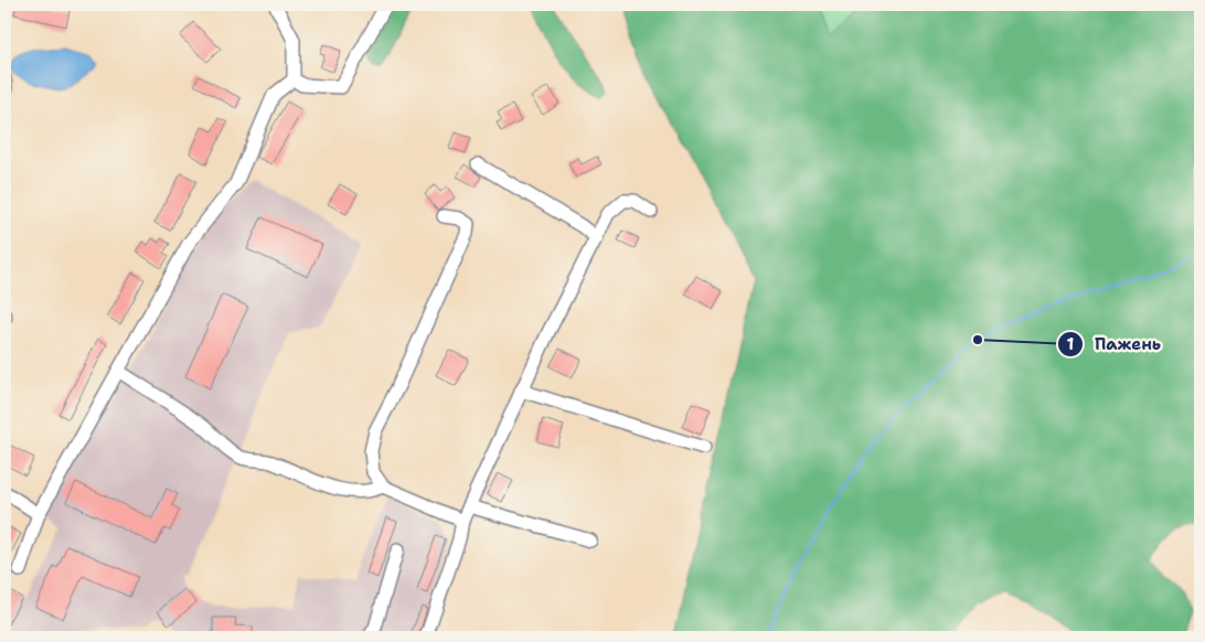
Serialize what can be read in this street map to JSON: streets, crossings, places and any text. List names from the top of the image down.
{
  "places": ["Пажень"]
}
